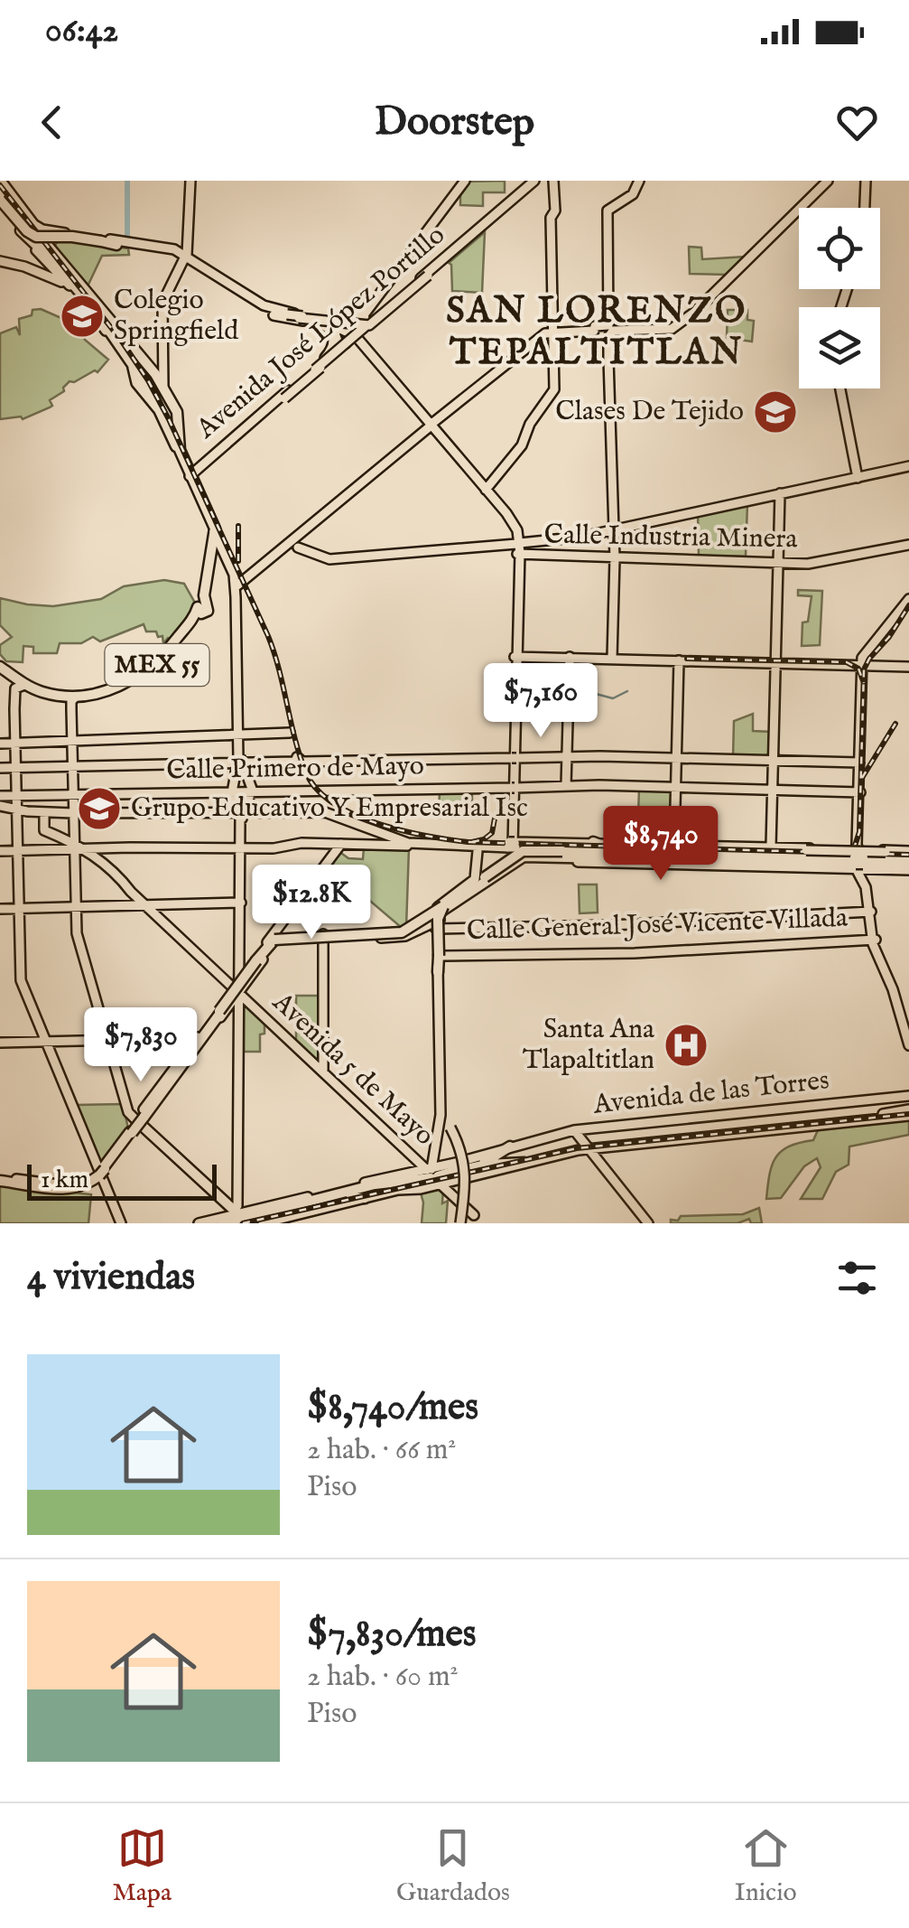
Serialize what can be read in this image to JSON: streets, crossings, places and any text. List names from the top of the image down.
{
  "streets": {
    "highway": ["MEX 55"],
    "main road": [
      "Avenida José López Portillo",
      "Calle Industria Minera",
      "Calle Primero de Mayo",
      "Calle General José Vicente Villada",
      "Avenida 5 de Mayo",
      "Avenida de las Torres"
    ]
  },
  "crossings": [
    ["Avenida José López Portillo", "MEX 55"],
    ["MEX 55", "Calle Primero de Mayo"],
    ["MEX 55", "Avenida 5 de Mayo"],
    ["Avenida 5 de Mayo", "Avenida de las Torres"]
  ],
  "districts": ["SAN LORENZO TEPALTITLAN"],
  "places": {
    "school or university": ["Colegio Springfield", "Clases De Tejido", "Grupo Educativo Y Empresarial Isc"],
    "hospital": ["Santa Ana Tlapaltitlan"]
  },
  "scale_bar": "1 km",
  "page": {
    "status": "06:42",
    "header": "Doorstep",
    "price": [
      "$7,160",
      "$8,740",
      "$12.8K",
      "$7,830"
    ],
    "scale": "1 km",
    "heading": "4 viviendas",
    "list": [
      {
        "name": "$8,740/mes",
        "note": "2 hab. · 66 m² · Piso"
      },
      {
        "name": "$7,830/mes",
        "note": "2 hab. · 60 m² · Piso"
      }
    ],
    "tabs": ["Mapa", "Guardados", "Inicio"]
  }
}
